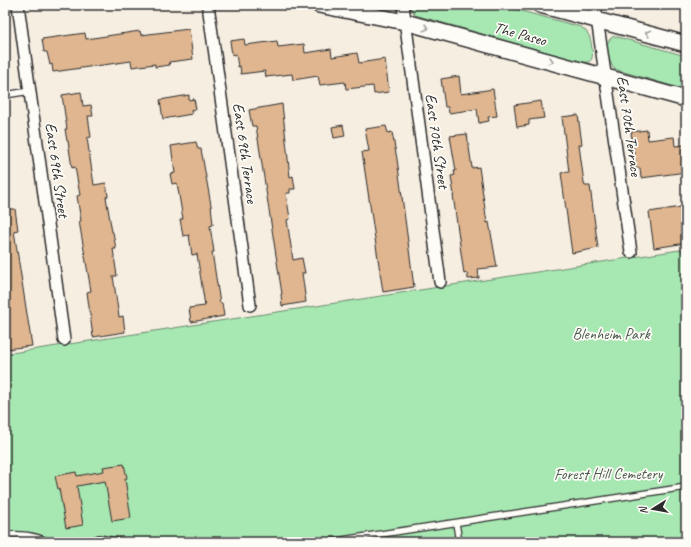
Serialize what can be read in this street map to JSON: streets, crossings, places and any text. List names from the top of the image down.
{
  "streets": {
    "main road": ["The Paseo"],
    "street": [
      "East 70th Terrace",
      "East 70th Street",
      "East 69th Terrace",
      "East 69th Street"
    ]
  },
  "crossings": [
    ["The Paseo", "East 70th Terrace"],
    ["The Paseo", "East 70th Street"]
  ],
  "parks": ["Blenheim Park", "Forest Hill Cemetery"],
  "north": "left"
}
